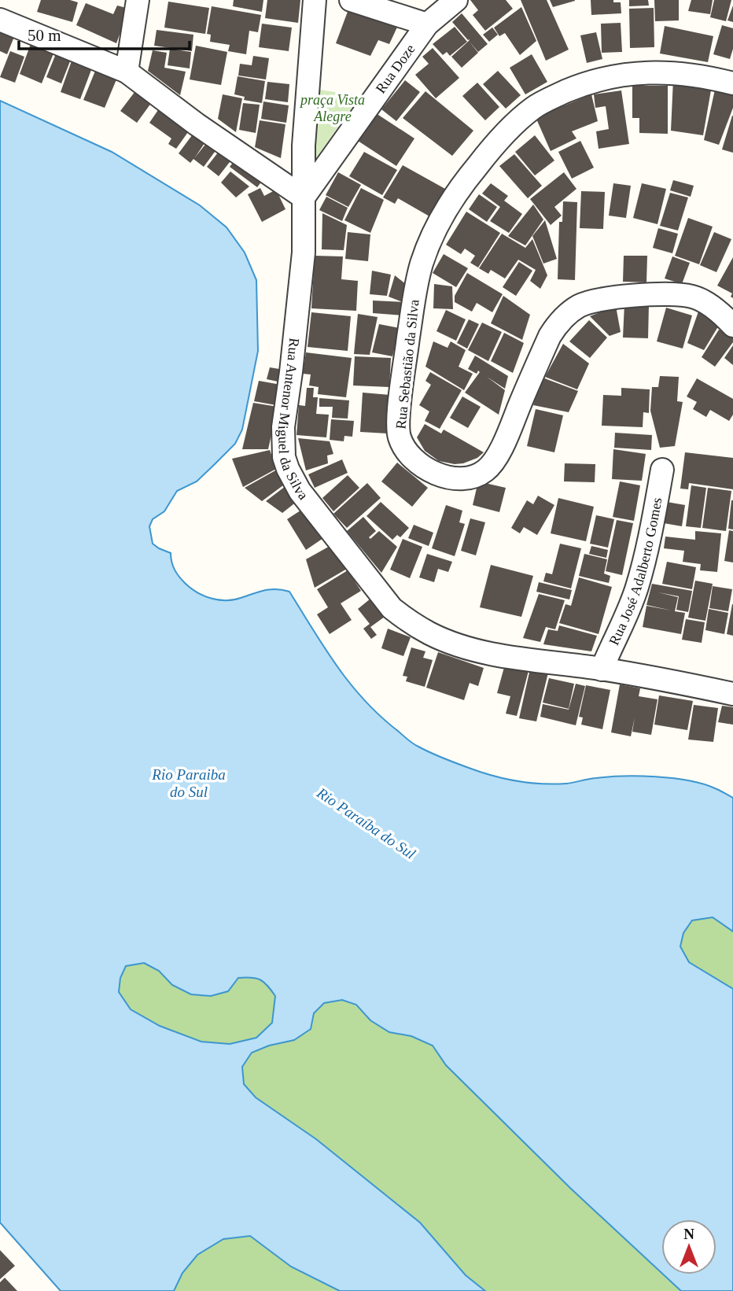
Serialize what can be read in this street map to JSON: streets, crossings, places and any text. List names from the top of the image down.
{
  "streets": {
    "street": [
      "Rua Doze",
      "Rua Sebastião da Silva",
      "Rua Antenor Miguel da Silva",
      "Rua José Adalberto Gomes"
    ]
  },
  "crossings": [
    ["Rua Doze", "Rua Antenor Miguel da Silva"],
    ["Rua Antenor Miguel da Silva", "Rua José Adalberto Gomes"]
  ],
  "water": ["Rio Paraiba do Sul", "Rio Paraíba do Sul"],
  "parks": ["praça Vista Alegre"],
  "scale_bar": "50 m",
  "north": "top"
}
